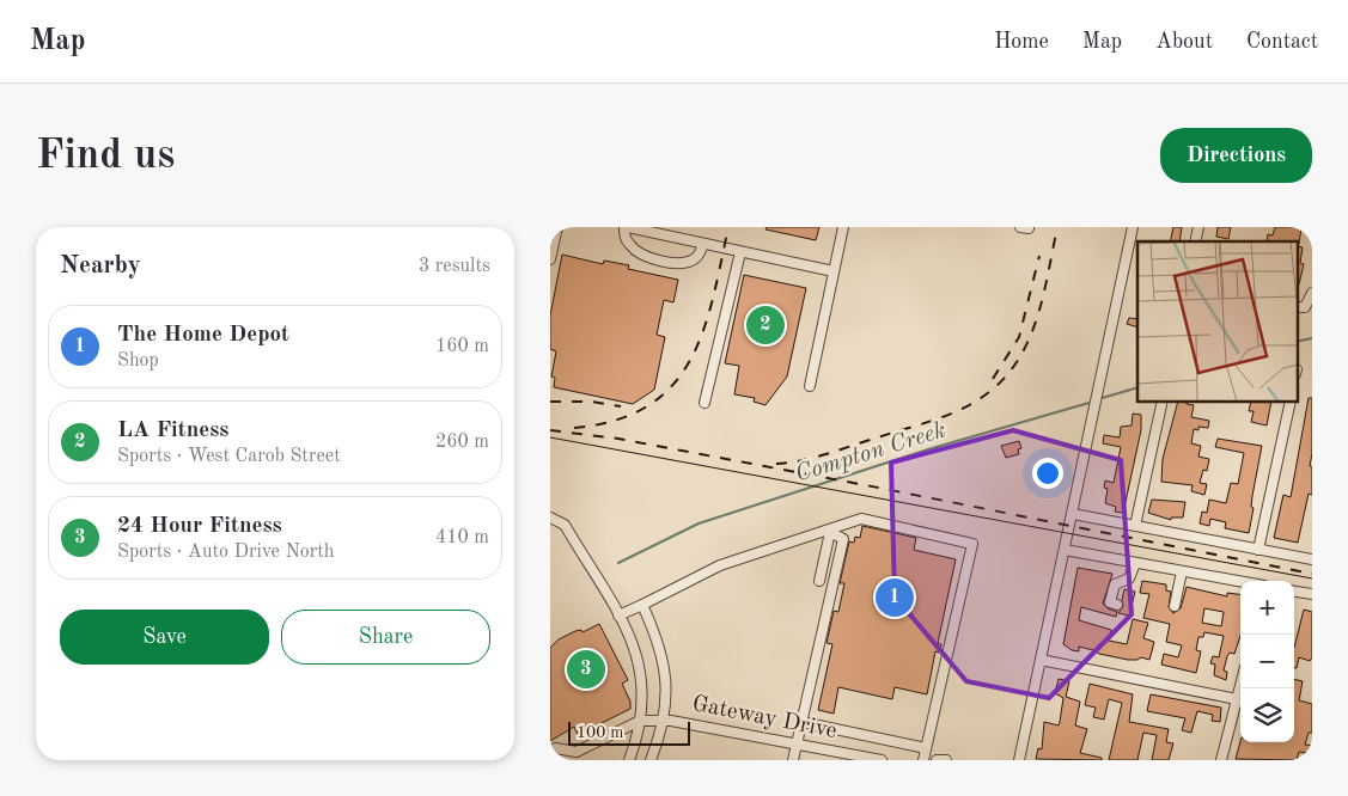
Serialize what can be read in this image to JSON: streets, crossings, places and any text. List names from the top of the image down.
{
  "streets": {
    "street": ["Gateway Drive"]
  },
  "water": ["Compton Creek"],
  "scale_bar": "100 m",
  "page": {
    "header": "Map",
    "nav": [
      "Home",
      "Map",
      "About",
      "Contact"
    ],
    "buttons": [
      "Directions",
      ["Save", "Share"]
    ],
    "title": "Find us",
    "heading": ["Nearby", "3 results"],
    "pins": ["2", "1", "3"],
    "list": [
      {
        "mark": "1",
        "name": "The Home Depot",
        "note": "Shop",
        "value": "160 m"
      },
      {
        "mark": "2",
        "name": "LA Fitness",
        "note": "Sports · West Carob Street",
        "value": "260 m"
      },
      {
        "mark": "3",
        "name": "24 Hour Fitness",
        "note": "Sports · Auto Drive North",
        "value": "410 m"
      }
    ],
    "map_buttons": ["+", "−"],
    "scale": "100 m"
  }
}
